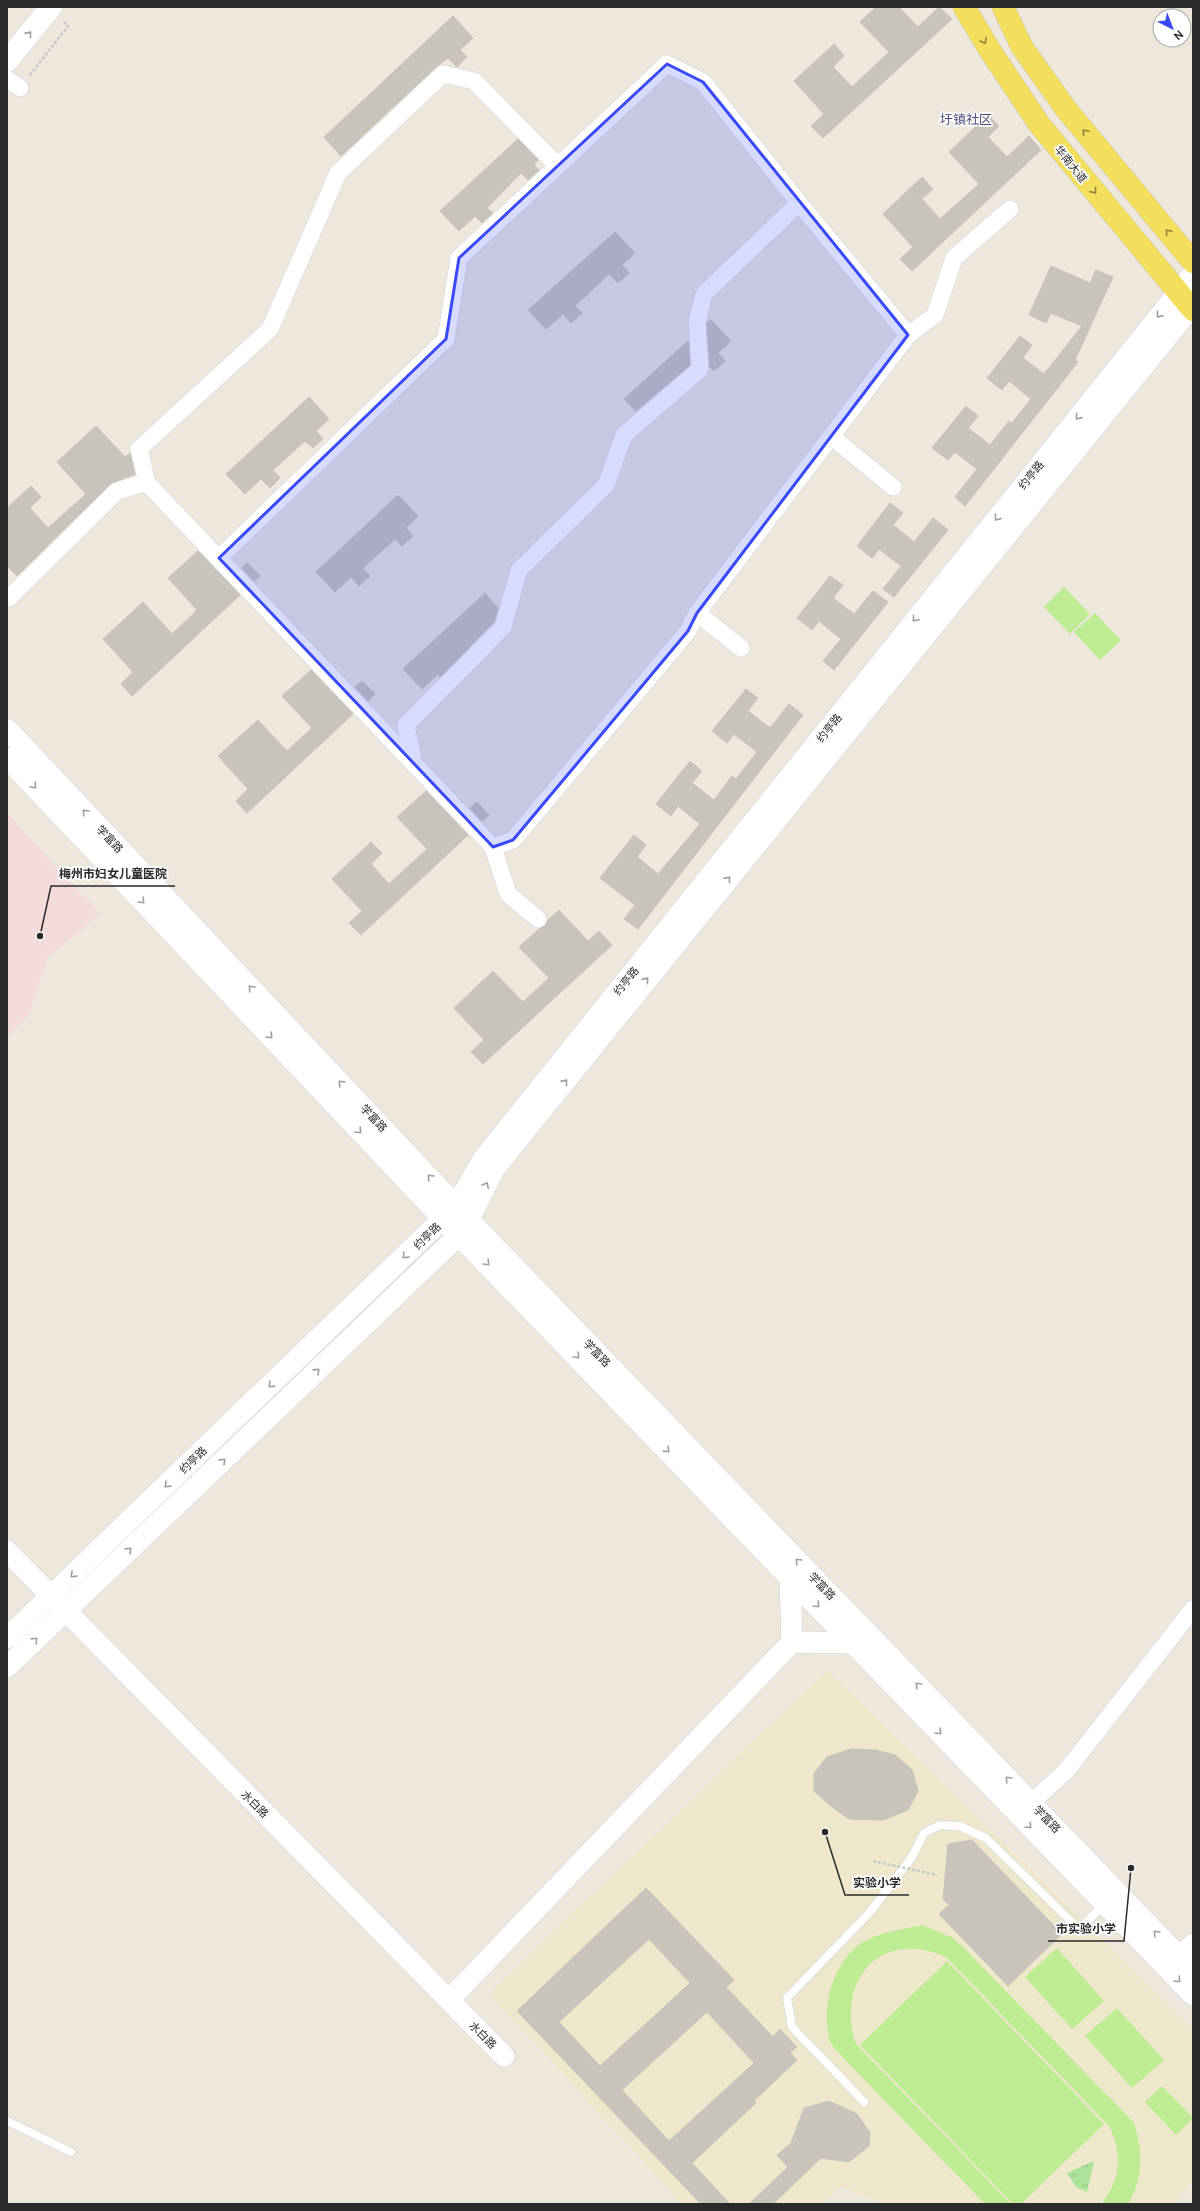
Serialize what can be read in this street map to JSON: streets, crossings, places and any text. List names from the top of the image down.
{
  "streets": {
    "main road": ["华南大道"],
    "street": ["约亭路", "学富路", "水白路"]
  },
  "crossings": [
    ["华南大道", "约亭路"],
    ["约亭路", "学富路"],
    ["约亭路", "水白路"]
  ],
  "districts": ["圩镇社区"],
  "places": ["梅州市妇女儿童医院", "实验小学", "市实验小学"],
  "north": "bottom right"
}
